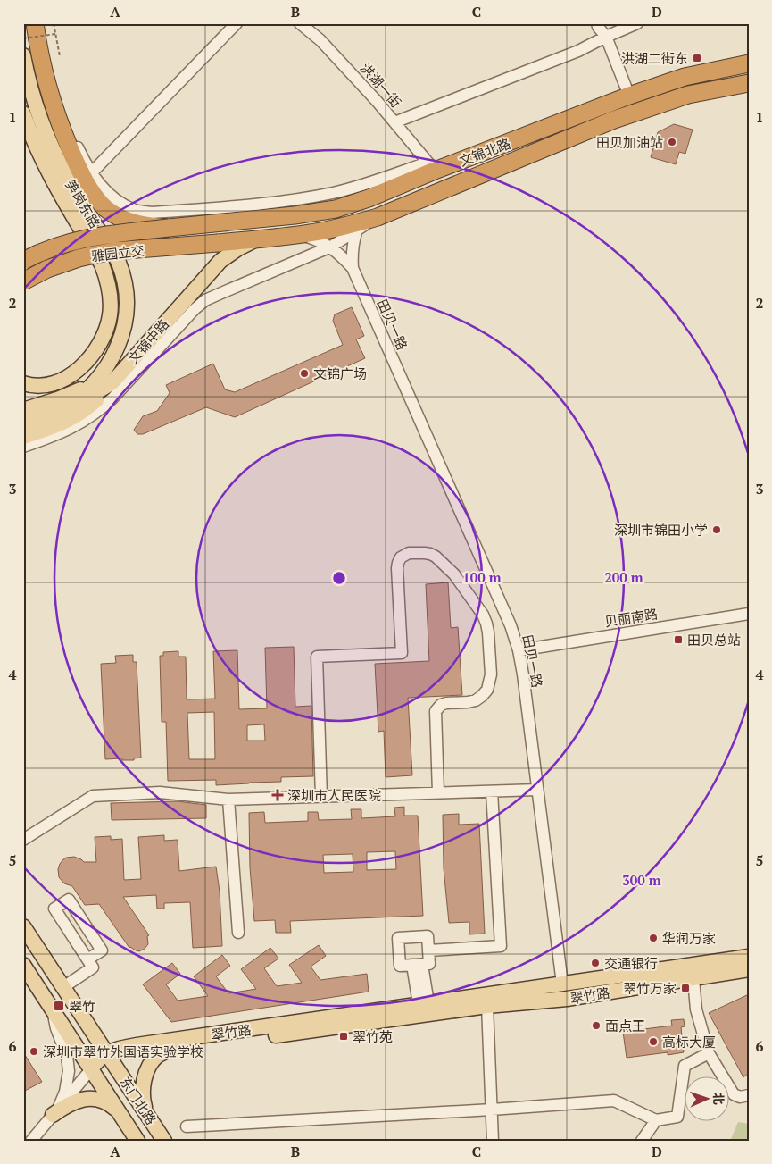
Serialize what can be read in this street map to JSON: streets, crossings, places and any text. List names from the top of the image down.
{
  "streets": {
    "highway": ["文锦北路", "雅园立交"],
    "main road": [
      "笋岗东路",
      "文锦中路",
      "翠竹路",
      "东门北路"
    ],
    "street": ["洪湖一街", "田贝一路", "贝丽南路"]
  },
  "crossings": [
    ["洪湖一街", "文锦北路"],
    ["文锦北路", "雅园立交"],
    ["文锦北路", "田贝一路"],
    ["文锦北路", "文锦中路"],
    ["笋岗东路", "文锦中路"],
    ["田贝一路", "贝丽南路"],
    ["田贝一路", "翠竹路"],
    ["翠竹路", "东门北路"]
  ],
  "places": {
    "transit": [
      "洪湖二街东",
      "田贝总站",
      "翠竹万家",
      "翠竹",
      "翠竹苑"
    ],
    "other": [
      "田贝加油站",
      "文锦广场",
      "深圳市锦田小学",
      "华润万家",
      "交通银行",
      "面点王",
      "高标大厦",
      "深圳市翠竹外国语实验学校"
    ],
    "health": ["深圳市人民医院"]
  },
  "north": "right",
  "grid": {
    "columns": [
      "A",
      "B",
      "C",
      "D"
    ],
    "rows": [
      "1",
      "2",
      "3",
      "4",
      "5",
      "6"
    ]
  },
  "rings": ["100 m", "200 m", "300 m"]
}
